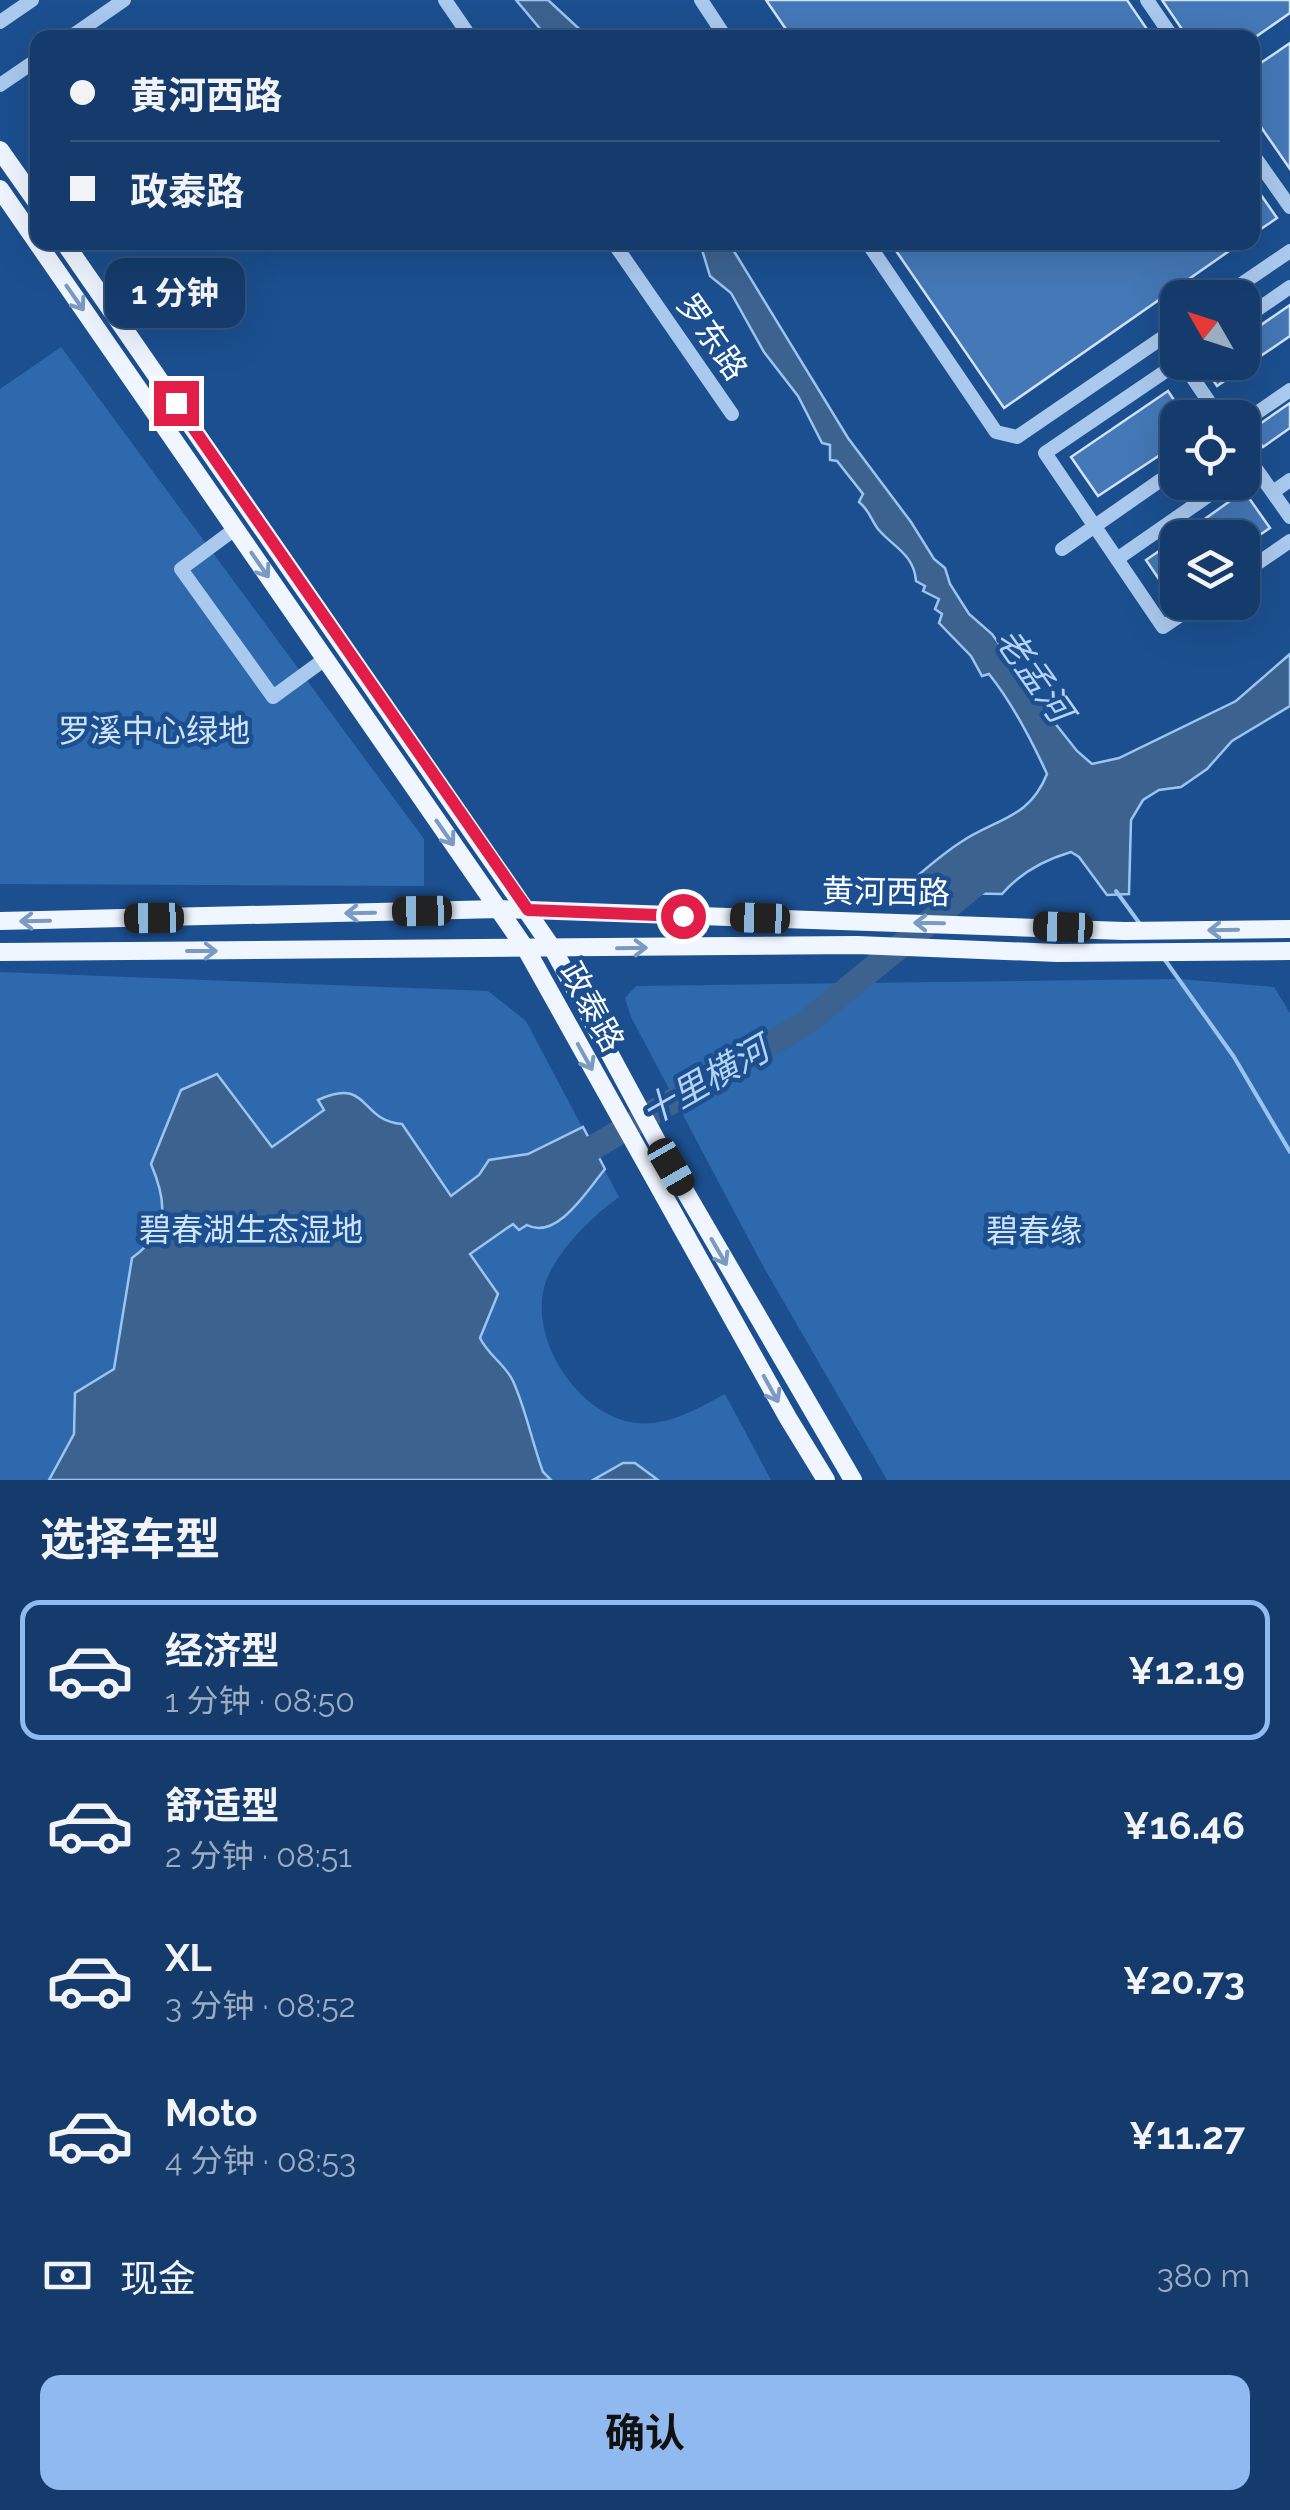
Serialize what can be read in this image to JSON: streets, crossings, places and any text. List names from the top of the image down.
{
  "streets": {
    "main road": ["黄河西路", "政泰路"],
    "street": ["罗东路"]
  },
  "crossings": [
    ["黄河西路", "政泰路"]
  ],
  "water": ["老孟河", "十里横河"],
  "parks": ["罗溪中心绿地", "碧春湖生态湿地", "碧春缘"],
  "north": "top left",
  "page": {
    "banner": ["黄河西路", "政泰路"],
    "bubble": "1 分钟",
    "heading": "选择车型",
    "list": [
      {
        "name": "经济型",
        "note": "1 分钟 · 08:50",
        "value": "¥12.19"
      },
      {
        "name": "舒适型",
        "note": "2 分钟 · 08:51",
        "value": "¥16.46"
      },
      {
        "name": "XL",
        "note": "3 分钟 · 08:52",
        "value": "¥20.73"
      },
      {
        "name": "Moto",
        "note": "4 分钟 · 08:53",
        "value": "¥11.27"
      }
    ],
    "pay": ["现金", "380 m"],
    "buttons": "确认"
  }
}
